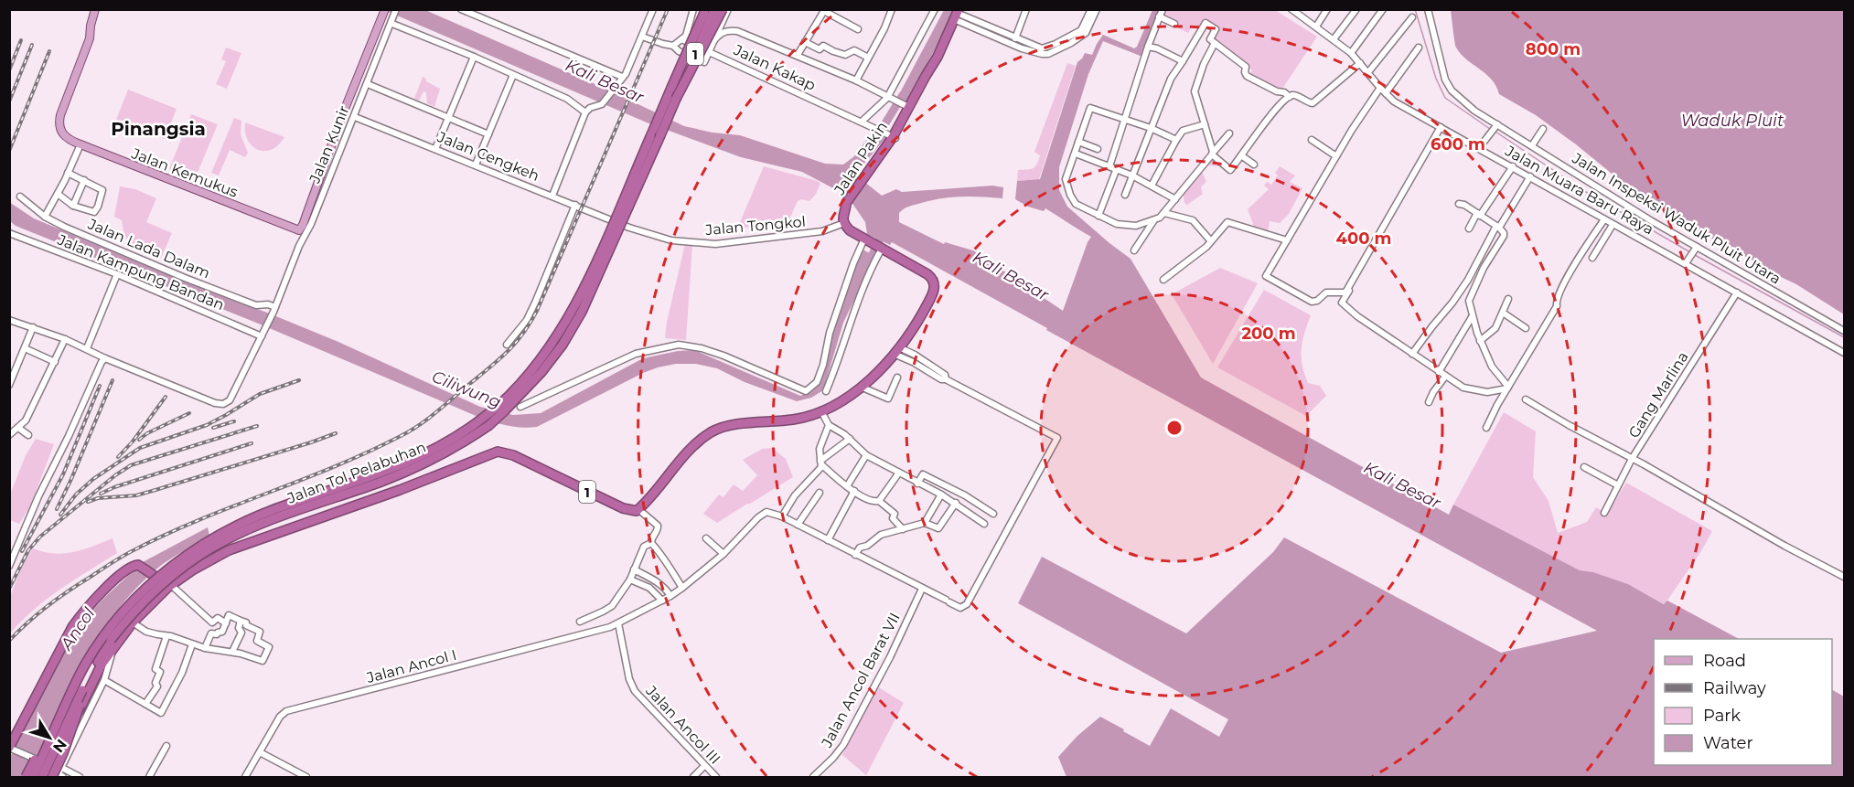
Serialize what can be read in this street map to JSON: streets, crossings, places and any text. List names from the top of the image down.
{
  "streets": {
    "highway": ["1", "Jalan Pakin", "Jalan Tol Pelabuhan"],
    "main road": ["Jalan Kunir", "Jalan Kemukus"],
    "street": [
      "Jalan Kakap",
      "Jalan Cengkeh",
      "Jalan Muara Baru Raya",
      "Jalan Inspeksi Waduk Pluit Utara",
      "Jalan Tongkol",
      "Jalan Lada Dalam",
      "Jalan Kampung Bandan",
      "Gang Marlina",
      "Jalan Ancol I",
      "Jalan Ancol Barat VII",
      "Jalan Ancol III"
    ]
  },
  "crossings": [
    ["Jalan Kakap", "Jalan Pakin"],
    ["Jalan Kunir", "Jalan Cengkeh"],
    ["Jalan Kunir", "Jalan Kemukus"],
    ["Jalan Kunir", "Jalan Lada Dalam"],
    ["Jalan Kunir", "Jalan Kampung Bandan"],
    ["Jalan Cengkeh", "Jalan Tongkol"],
    ["Jalan Pakin", "Jalan Tongkol"],
    ["Jalan Muara Baru Raya", "Gang Marlina"],
    ["Jalan Ancol I", "Jalan Ancol III"]
  ],
  "districts": ["Pinangsia"],
  "water": [
    "Kali Besar",
    "Waduk Pluit",
    "Ciliwung",
    "Ancol"
  ],
  "legend": [
    "Road",
    "Railway",
    "Park",
    "Water"
  ],
  "north": "bottom right",
  "rings": [
    "800 m",
    "600 m",
    "400 m",
    "200 m"
  ]
}
